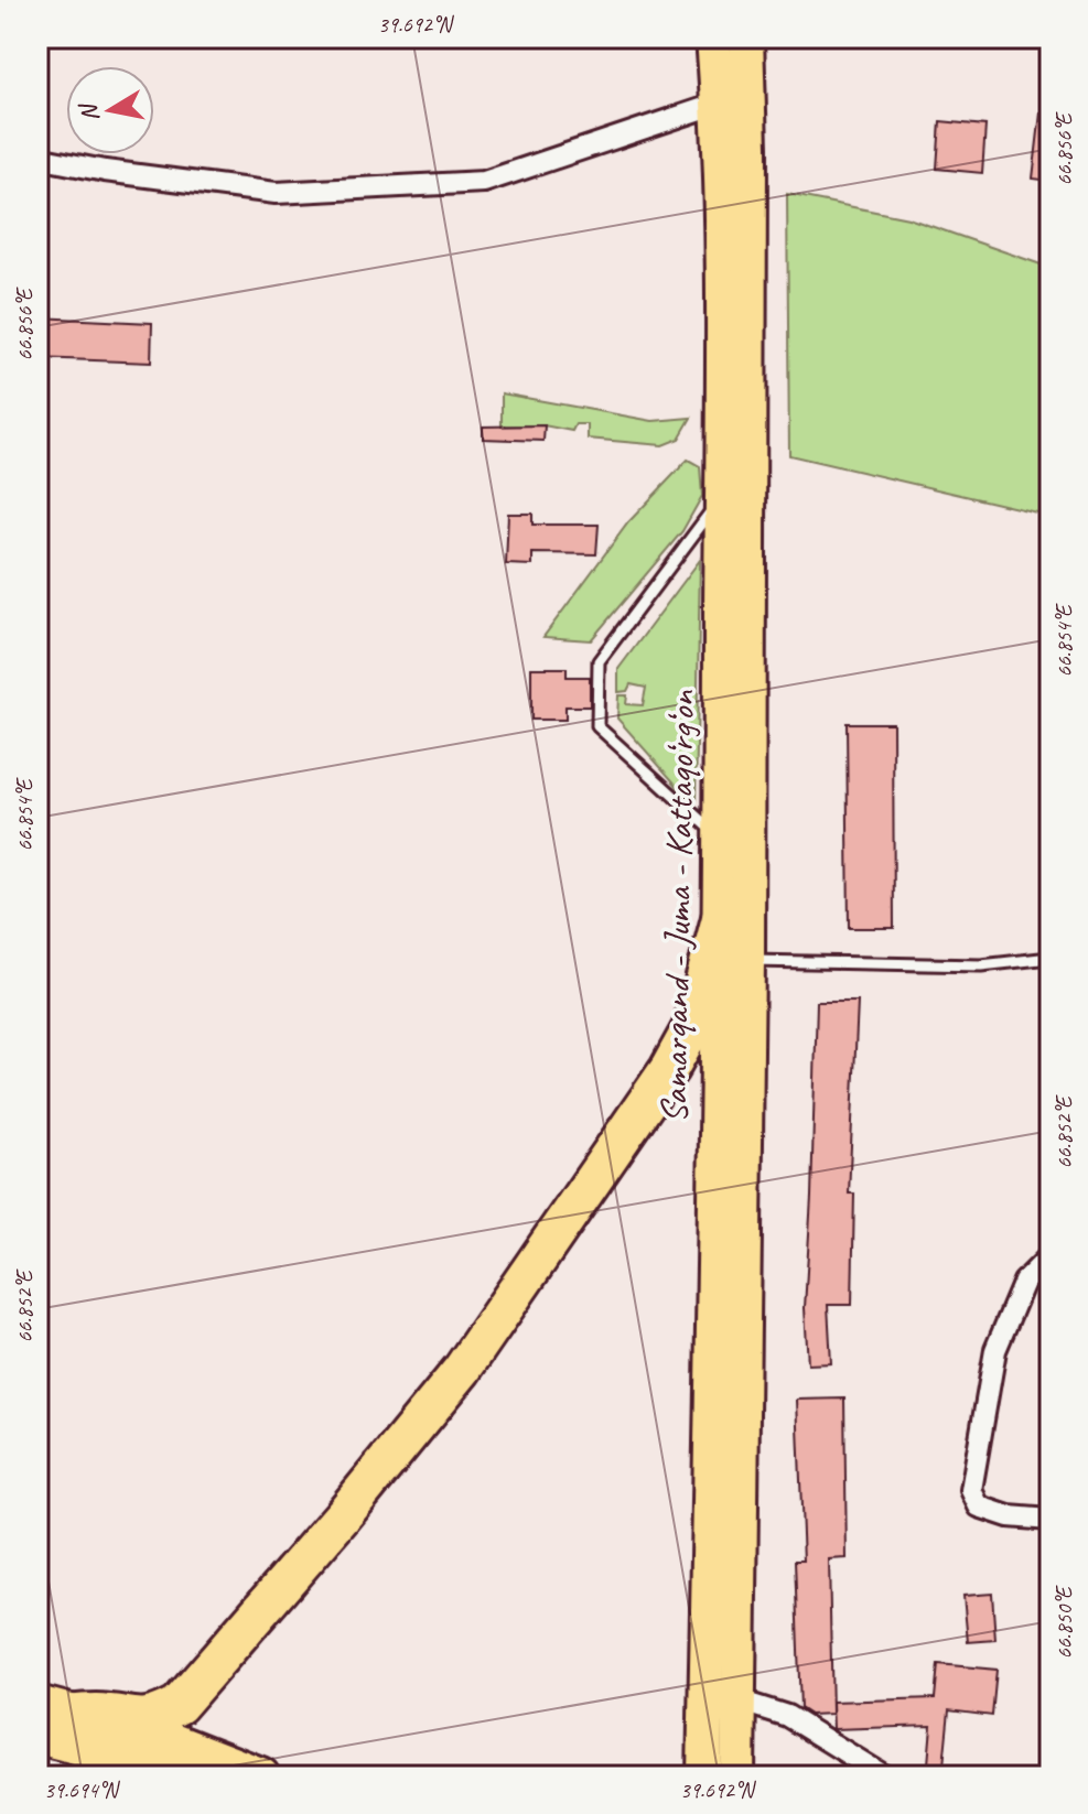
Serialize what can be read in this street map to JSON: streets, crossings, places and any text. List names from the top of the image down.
{
  "streets": {
    "main road": ["Samarqand - Juma - Kattaqo‘rg‘on"]
  },
  "north": "left",
  "coordinates": [
    "39.692°N",
    "66.856°E",
    "66.854°E",
    "66.852°E",
    "66.850°E",
    "39.694°N"
  ]
}
